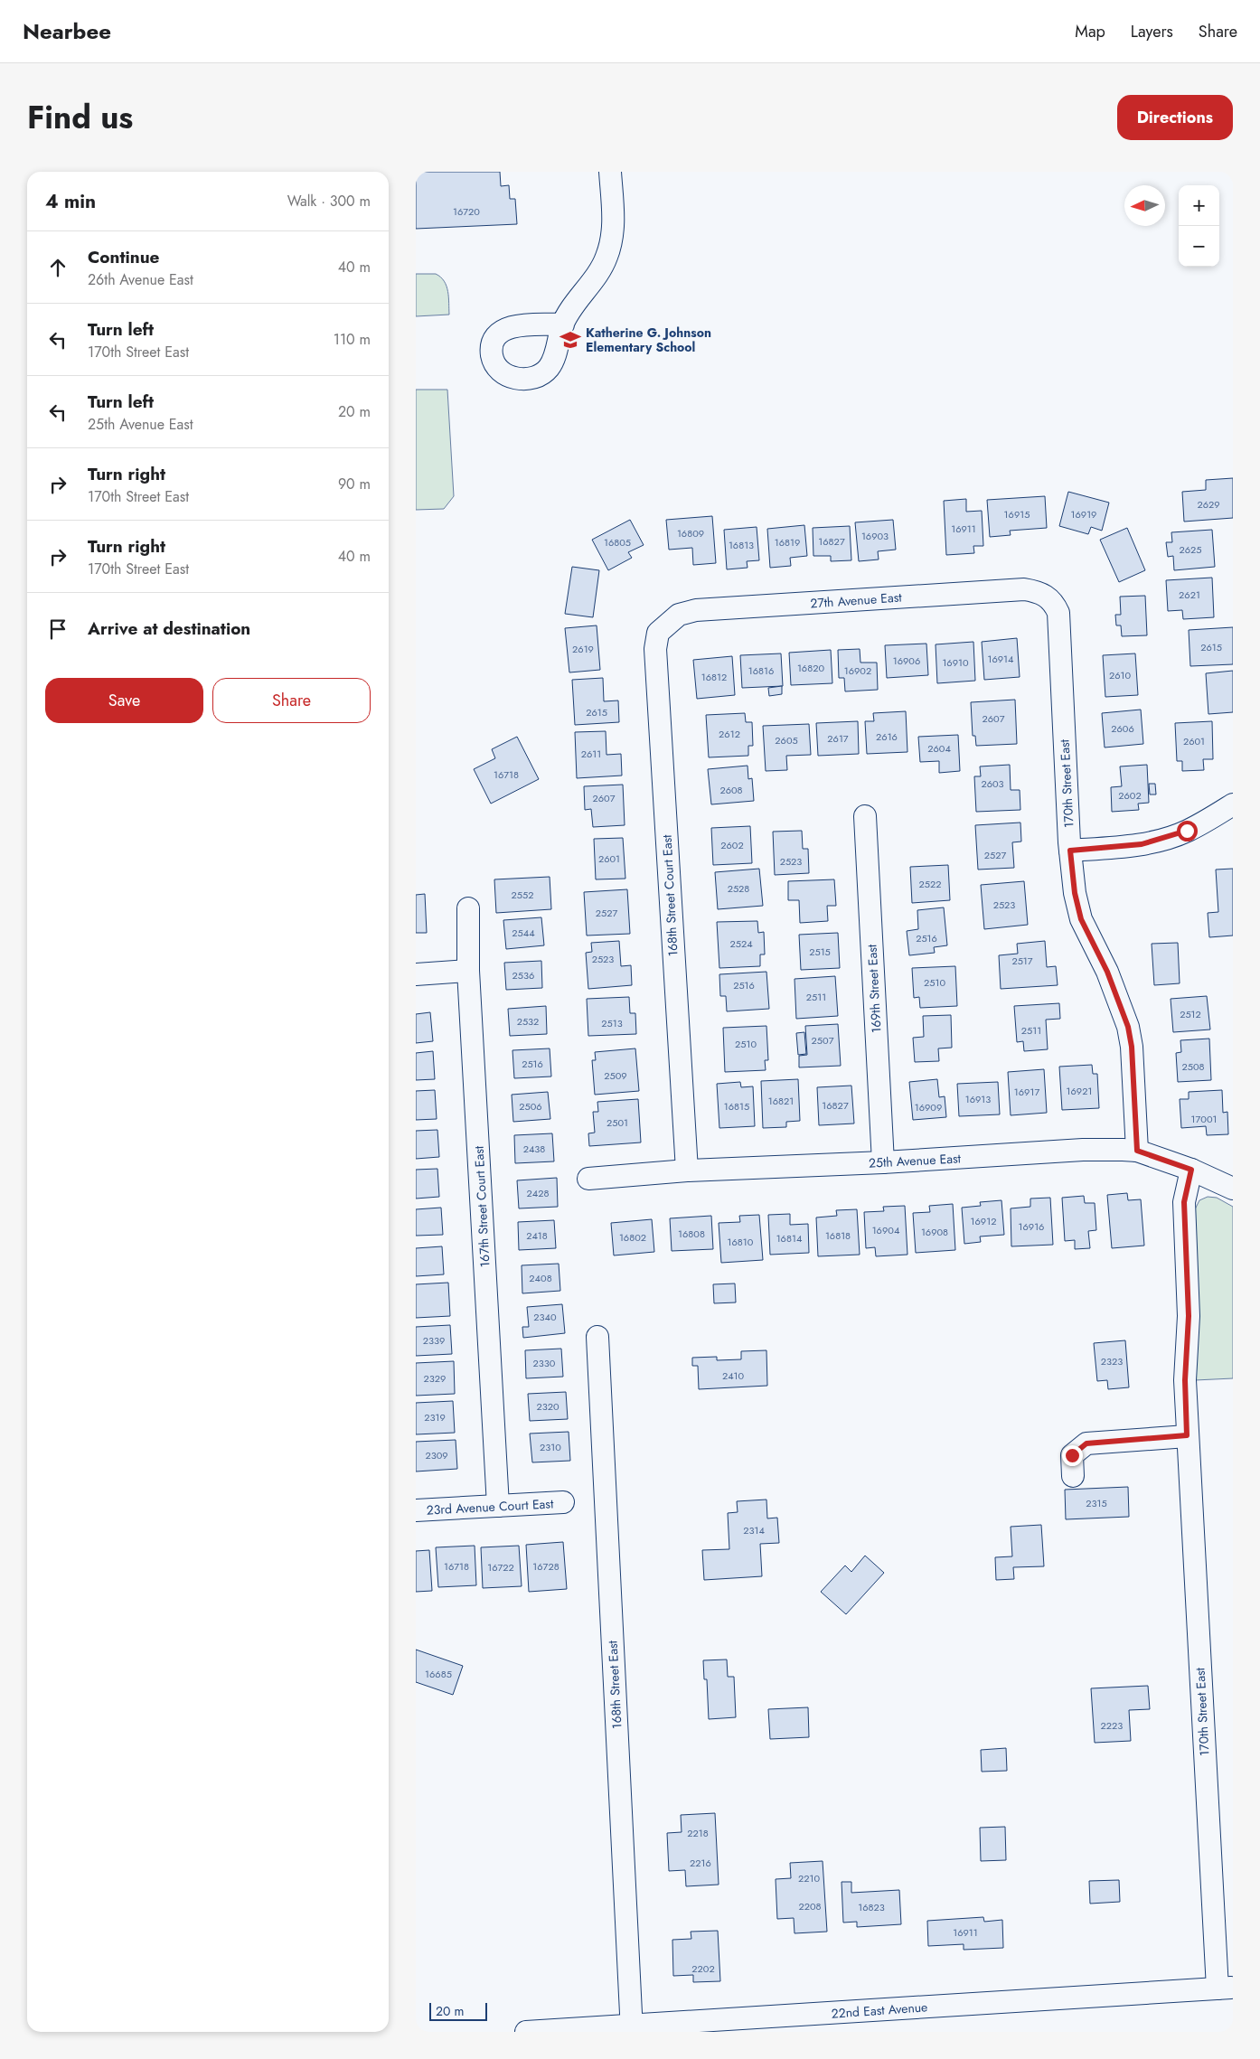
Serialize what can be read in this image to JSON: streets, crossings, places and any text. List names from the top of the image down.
{
  "streets": {
    "street": [
      "27th Avenue East",
      "170th Street East",
      "168th Street Court East",
      "169th Street East",
      "25th Avenue East",
      "167th Street Court East",
      "23rd Avenue Court East",
      "168th Street East",
      "22nd East Avenue"
    ]
  },
  "crossings": [
    ["27th Avenue East", "170th Street East"],
    ["27th Avenue East", "168th Street Court East"],
    ["170th Street East", "25th Avenue East"],
    ["170th Street East", "22nd East Avenue"],
    ["168th Street Court East", "25th Avenue East"],
    ["169th Street East", "25th Avenue East"],
    ["167th Street Court East", "23rd Avenue Court East"],
    ["168th Street East", "22nd East Avenue"]
  ],
  "places": {
    "school or university": ["Katherine G. Johnson Elementary School"]
  },
  "house_numbers": [
    "16720",
    "2629",
    "16915",
    "16919",
    "16911",
    "16809",
    "16903",
    "16827",
    "16805",
    "16819",
    "16813",
    "2625",
    "2621",
    "2615",
    "2619",
    "16914",
    "16906",
    "16910",
    "16820",
    "16816",
    "16902",
    "2610",
    "16812",
    "2615",
    "2607",
    "2606",
    "2612",
    "2616",
    "2617",
    "2605",
    "2601",
    "2604",
    "2611",
    "16718",
    "2603",
    "2608",
    "2602",
    "2607",
    "2602",
    "2527",
    "2601",
    "2523",
    "2522",
    "2528",
    "2552",
    "2523",
    "2527",
    "2544",
    "2516",
    "2524",
    "2515",
    "2523",
    "2517",
    "2536",
    "2510",
    "2516",
    "2511",
    "2512",
    "2532",
    "2513",
    "2511",
    "2507",
    "2510",
    "2516",
    "2508",
    "2509",
    "16921",
    "16917",
    "16913",
    "16821",
    "16827",
    "2506",
    "16815",
    "16909",
    "17001",
    "2501",
    "2438",
    "2428",
    "16912",
    "16916",
    "16904",
    "16908",
    "16808",
    "2418",
    "16818",
    "16802",
    "16814",
    "16810",
    "2408",
    "2340",
    "2339",
    "2323",
    "2330",
    "2410",
    "2329",
    "2320",
    "2319",
    "2310",
    "2309",
    "2315",
    "2314",
    "16718",
    "16728",
    "16722",
    "16685",
    "2223",
    "2218",
    "2216",
    "2210",
    "2208",
    "16823",
    "16911",
    "2202"
  ],
  "scale_bar": "20 m",
  "north": "left",
  "page": {
    "header": "Nearbee",
    "nav": ["Map", "Layers", "Share"],
    "title": "Find us",
    "buttons": [
      "Directions",
      ["Save", "Share"]
    ],
    "heading": ["4 min", "Walk · 300 m"],
    "map_buttons": ["+", "−"],
    "list": [
      ["Continue", "26th Avenue East", "40 m"],
      ["Turn left", "170th Street East", "110 m"],
      ["Turn left", "25th Avenue East", "20 m"],
      ["Turn right", "170th Street East", "90 m"],
      ["Turn right", "170th Street East", "40 m"],
      "Arrive at destination"
    ],
    "scale": "20 m"
  }
}
